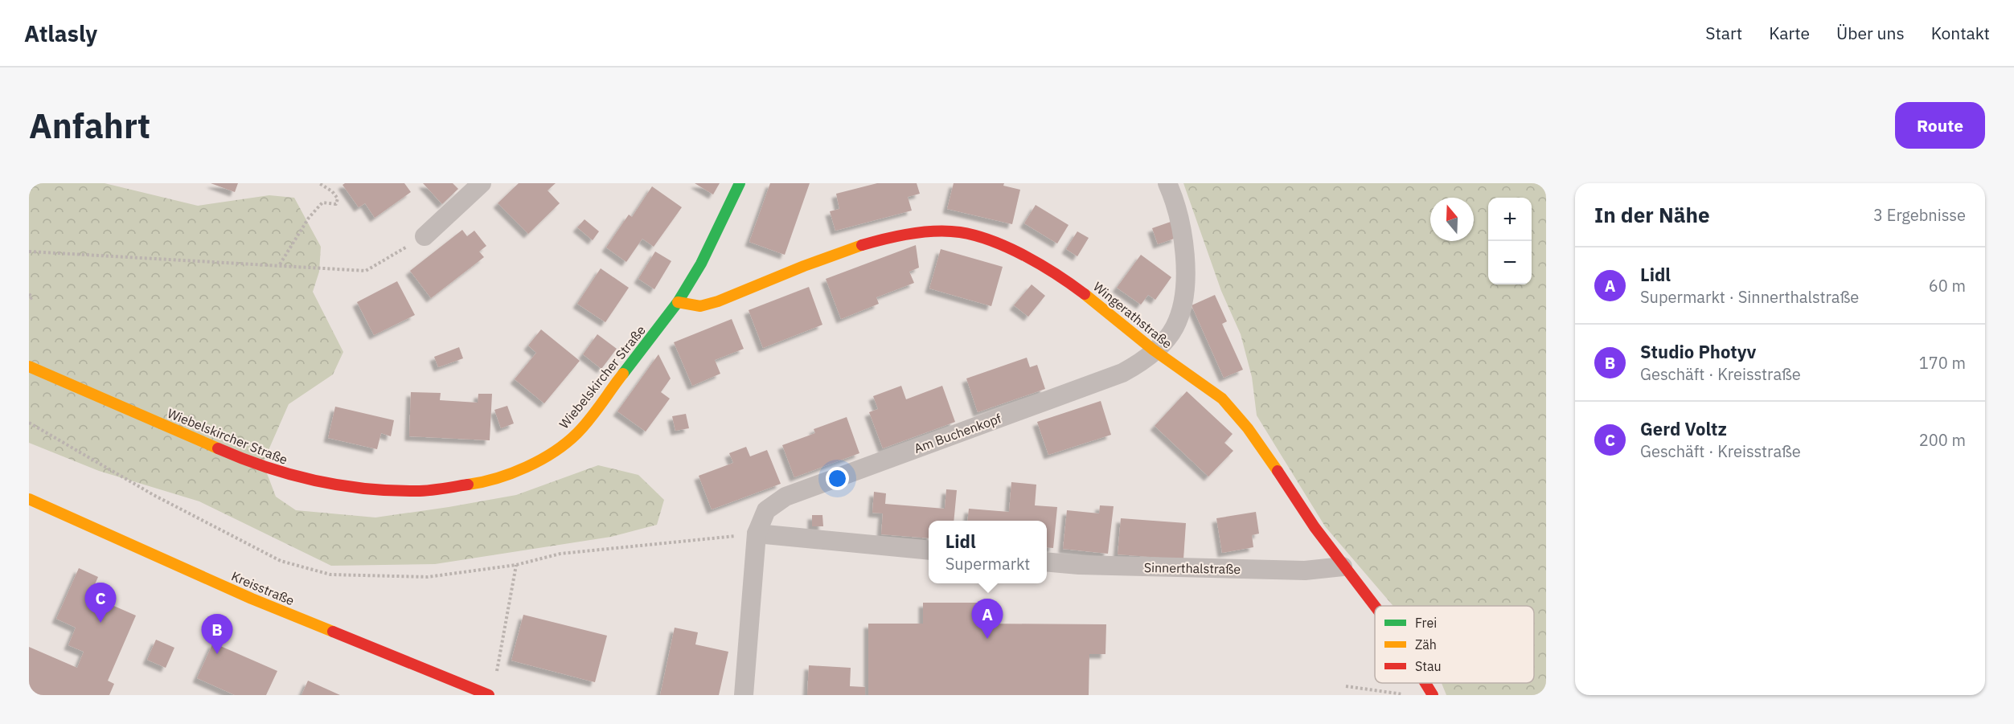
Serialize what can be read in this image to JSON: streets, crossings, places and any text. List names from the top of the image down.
{
  "streets": {
    "street": [
      "Wingerathstraße",
      "Wiebelskircher Straße",
      "Am Buchenkopf",
      "Sinnerthalstraße",
      "Kreisstraße"
    ]
  },
  "crossings": [
    ["Wingerathstraße", "Wiebelskircher Straße"],
    ["Wingerathstraße", "Am Buchenkopf"],
    ["Wingerathstraße", "Sinnerthalstraße"]
  ],
  "legend": ["Frei", "Zäh", "Stau"],
  "north": "top",
  "page": {
    "header": "Atlasly",
    "nav": [
      "Start",
      "Karte",
      "Über uns",
      "Kontakt"
    ],
    "buttons": "Route",
    "title": "Anfahrt",
    "heading": ["In der Nähe", "3 Ergebnisse"],
    "map_buttons": ["+", "−"],
    "list": [
      {
        "mark": "A",
        "name": "Lidl",
        "note": "Supermarkt · Sinnerthalstraße",
        "value": "60 m"
      },
      {
        "mark": "B",
        "name": "Studio Photyv",
        "note": "Geschäft · Kreisstraße",
        "value": "170 m"
      },
      {
        "mark": "C",
        "name": "Gerd Voltz",
        "note": "Geschäft · Kreisstraße",
        "value": "200 m"
      }
    ],
    "popup": ["Lidl", "Supermarkt"],
    "pins": ["C", "A", "B"]
  }
}
